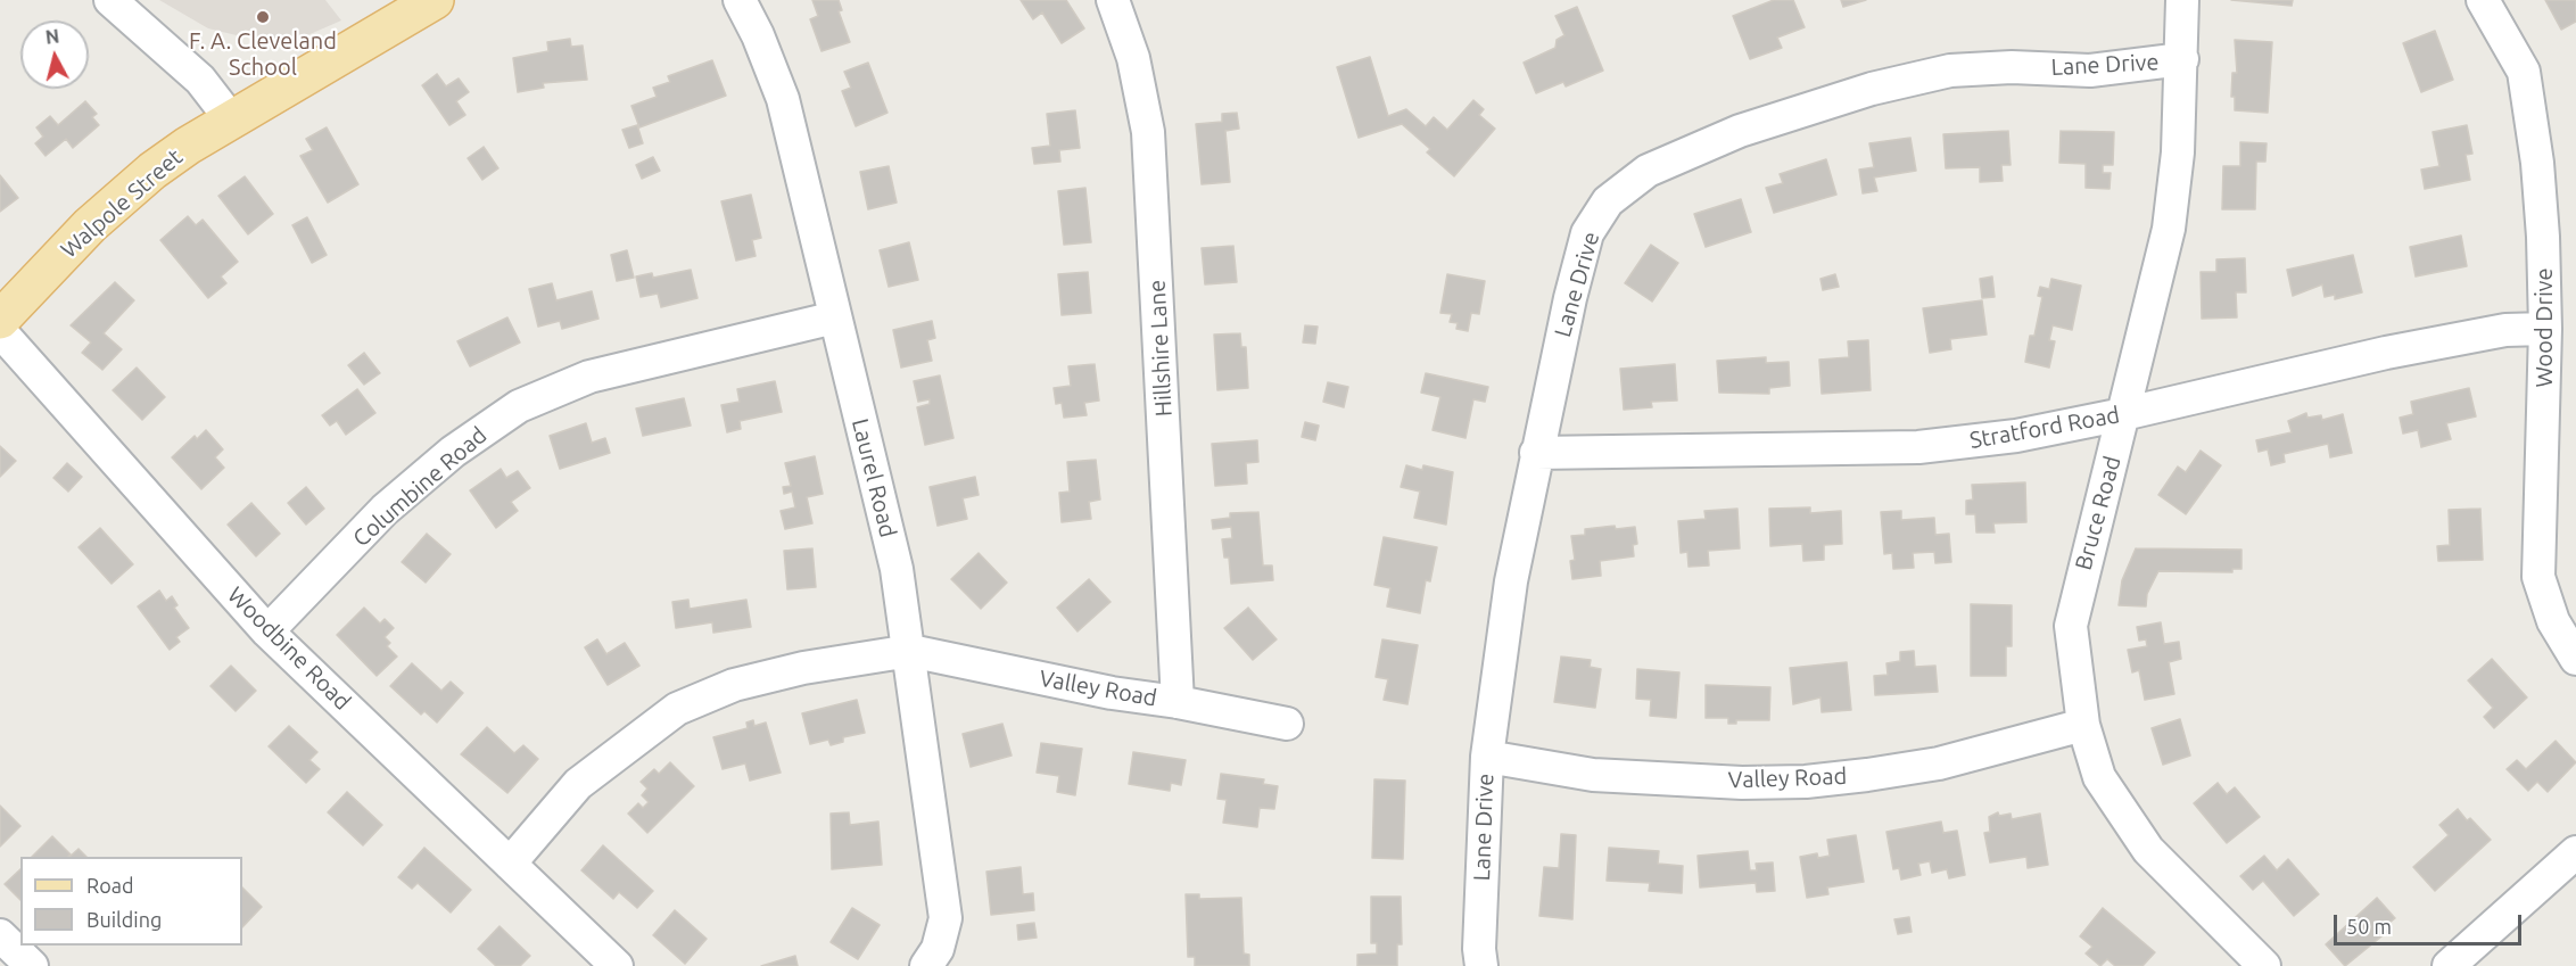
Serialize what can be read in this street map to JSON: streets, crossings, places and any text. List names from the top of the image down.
{
  "streets": {
    "main road": ["Walpole Street"],
    "street": [
      "Lane Drive",
      "Wood Drive",
      "Hillshire Lane",
      "Stratford Road",
      "Laurel Road",
      "Columbine Road",
      "Bruce Road",
      "Woodbine Road",
      "Valley Road"
    ]
  },
  "crossings": [
    ["Lane Drive", "Stratford Road"],
    ["Lane Drive", "Bruce Road"],
    ["Lane Drive", "Valley Road"],
    ["Wood Drive", "Stratford Road"],
    ["Hillshire Lane", "Valley Road"],
    ["Stratford Road", "Bruce Road"],
    ["Laurel Road", "Columbine Road"],
    ["Laurel Road", "Valley Road"],
    ["Columbine Road", "Woodbine Road"],
    ["Bruce Road", "Valley Road"]
  ],
  "places": ["F. A. Cleveland School"],
  "legend": ["Road", "Building"],
  "scale_bar": "50 m",
  "north": "top"
}
